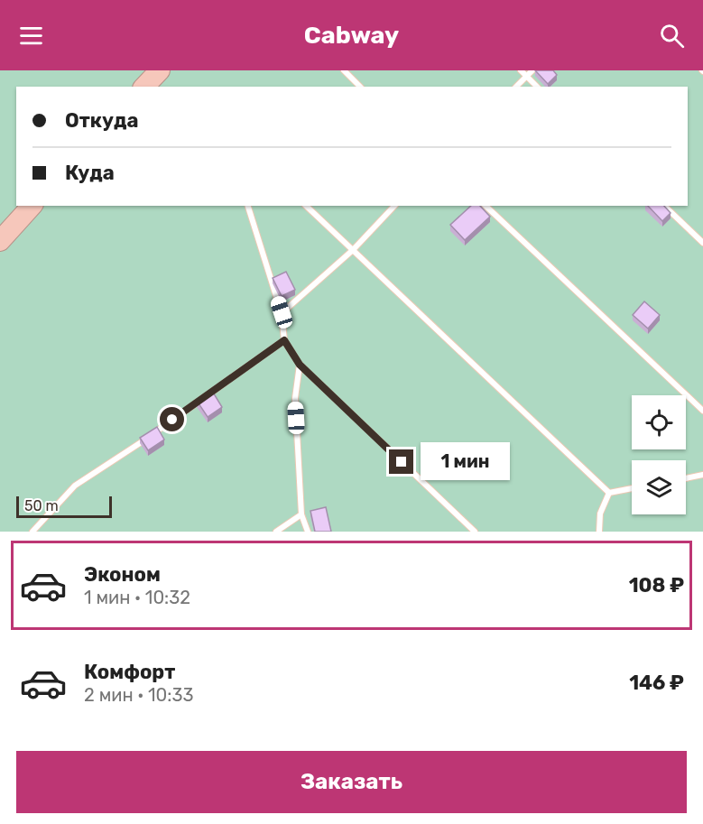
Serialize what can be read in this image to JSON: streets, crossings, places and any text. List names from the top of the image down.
{
  "scale_bar": "50 m",
  "page": {
    "header": "Cabway",
    "banner": ["Откуда", "Куда"],
    "bubble": "1 мин",
    "scale": "50 m",
    "list": [
      {
        "name": "Эконом",
        "note": "1 мин · 10:32",
        "value": "108 ₽"
      },
      {
        "name": "Комфорт",
        "note": "2 мин · 10:33",
        "value": "146 ₽"
      }
    ],
    "buttons": "Заказать"
  }
}
